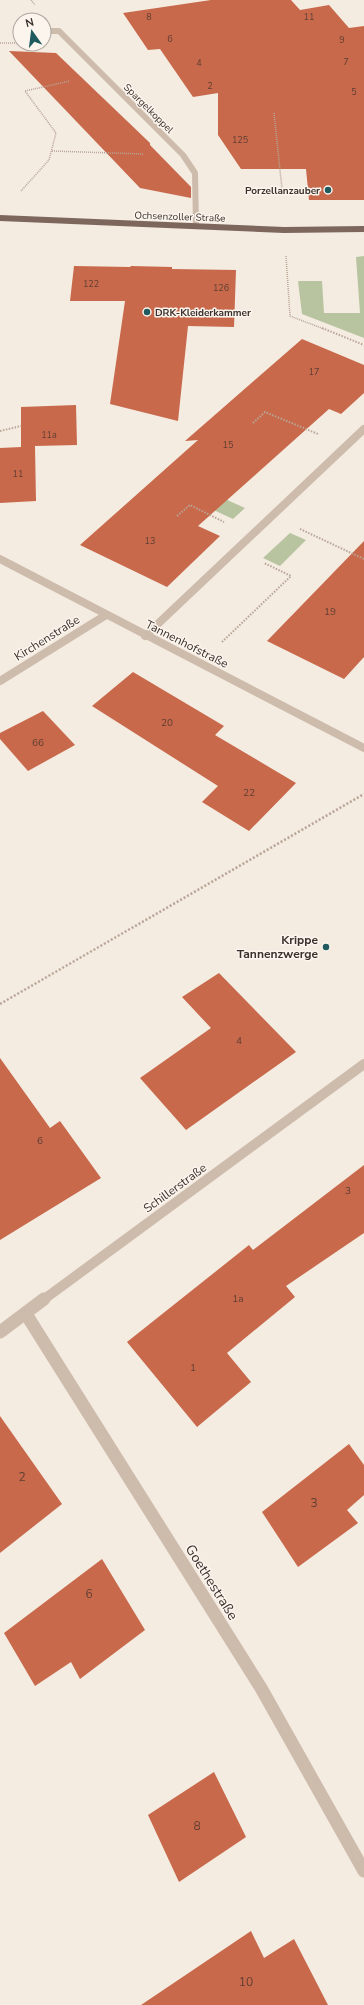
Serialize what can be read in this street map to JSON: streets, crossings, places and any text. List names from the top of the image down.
{
  "streets": {
    "main road": ["Ochsenzoller Straße"],
    "street": [
      "Spargelkoppel",
      "Kirchenstraße",
      "Tannenhofstraße",
      "Schillerstraße",
      "Goethestraße"
    ]
  },
  "crossings": [
    ["Spargelkoppel", "Ochsenzoller Straße"],
    ["Kirchenstraße", "Tannenhofstraße"],
    ["Schillerstraße", "Goethestraße"]
  ],
  "places": ["Porzellanzauber", "DRK-Kleiderkammer", "Krippe Tannenzwerge"],
  "house_numbers": [
    "8",
    "11",
    "6",
    "9",
    "7",
    "4",
    "2",
    "5",
    "125",
    "122",
    "126",
    "17",
    "11a",
    "15",
    "11",
    "13",
    "19",
    "20",
    "66",
    "22",
    "4",
    "6",
    "3",
    "1a",
    "1",
    "2",
    "3",
    "6",
    "8",
    "10"
  ],
  "north": "top"
}
